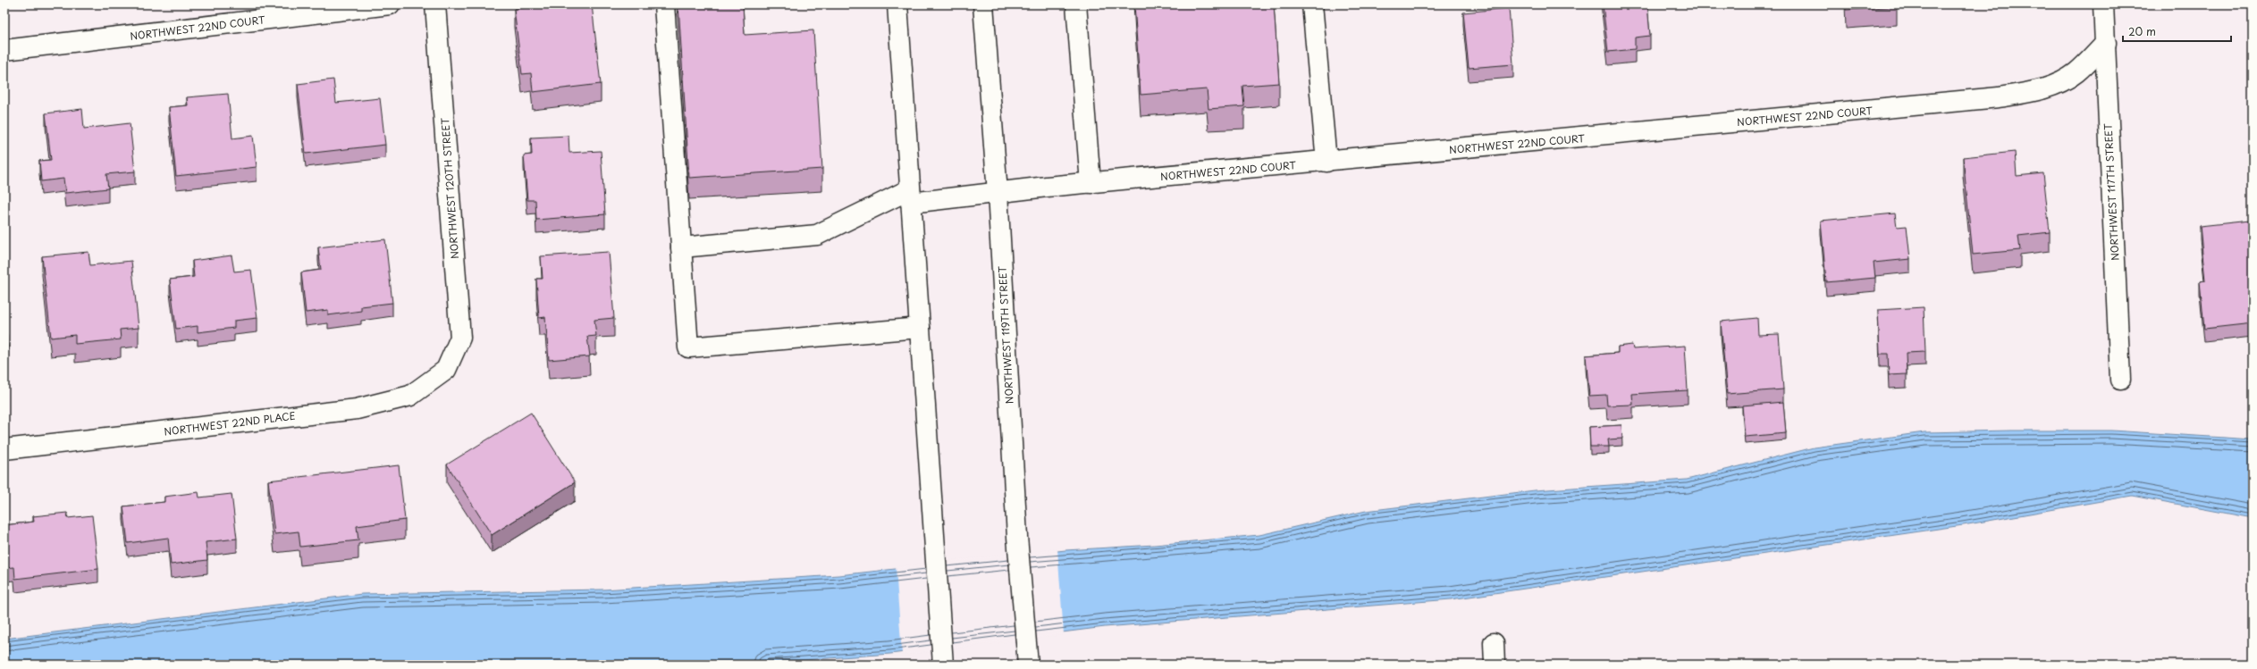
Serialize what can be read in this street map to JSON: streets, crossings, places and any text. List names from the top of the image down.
{
  "streets": {
    "main road": [
      "NORTHWEST 22ND COURT",
      "NORTHWEST 120TH STREET",
      "NORTHWEST 117TH STREET",
      "NORTHWEST 119TH STREET",
      "NORTHWEST 22ND PLACE"
    ]
  },
  "crossings": [
    ["NORTHWEST 22ND COURT", "NORTHWEST 117TH STREET"],
    ["NORTHWEST 22ND COURT", "NORTHWEST 119TH STREET"],
    ["NORTHWEST 120TH STREET", "NORTHWEST 22ND PLACE"]
  ],
  "scale_bar": "20 m"
}
